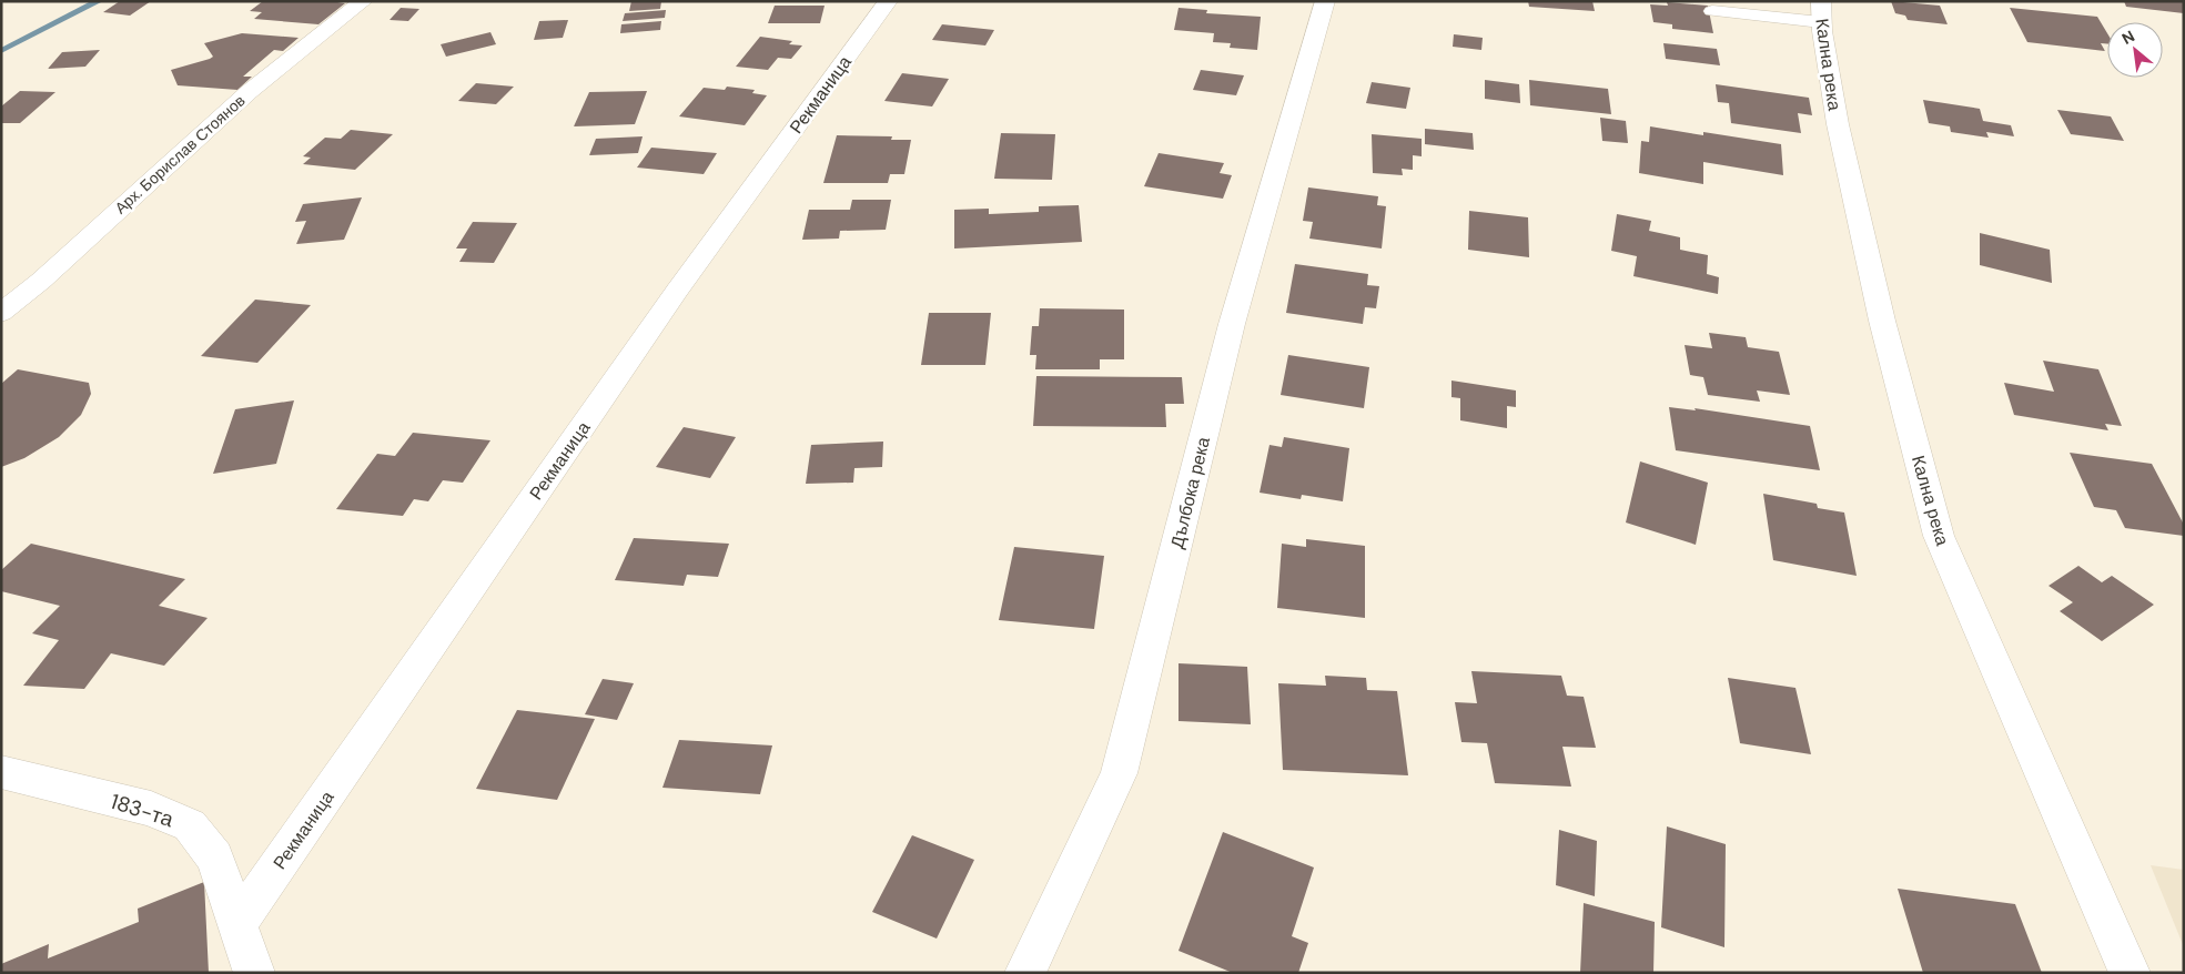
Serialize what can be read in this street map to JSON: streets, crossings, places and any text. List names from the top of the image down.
{
  "streets": {
    "street": [
      "Кална река",
      "Рекманица",
      "Арх. Борислав Стоянов",
      "Дълбока река",
      "183-та"
    ]
  },
  "crossings": [
    ["Рекманица", "183-та"]
  ],
  "north": "top left"
}
